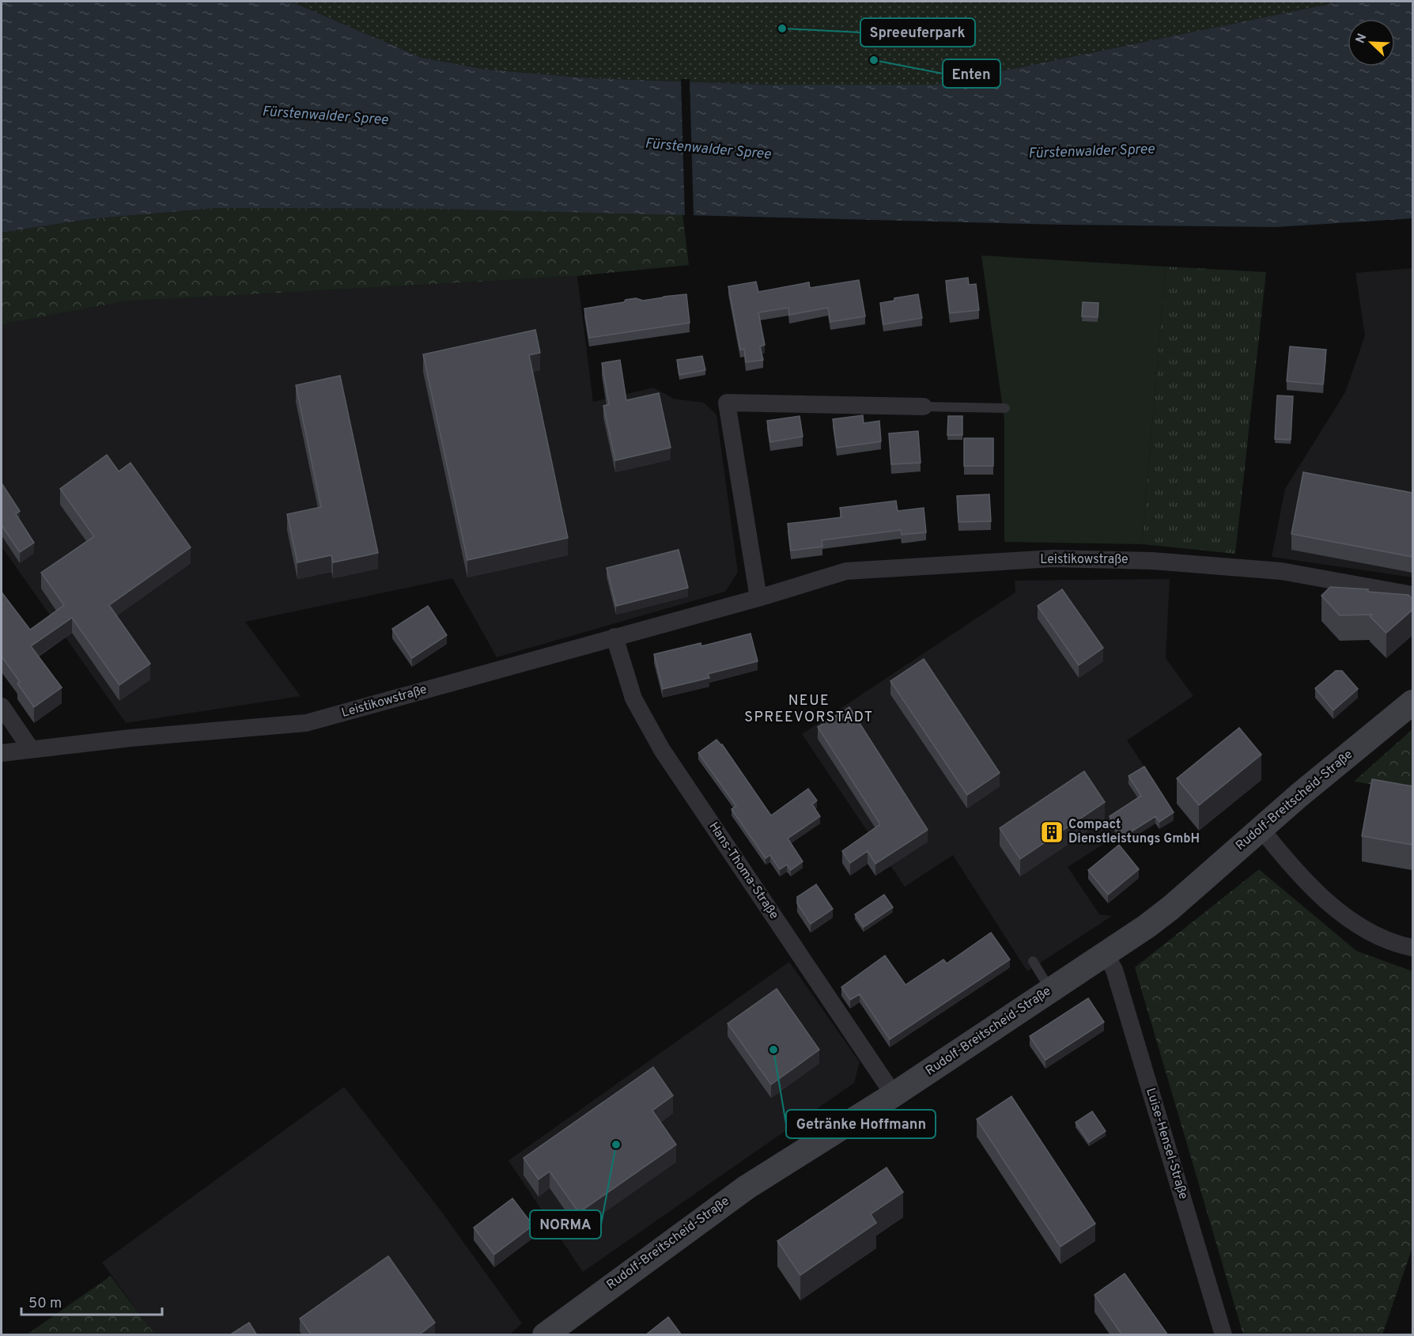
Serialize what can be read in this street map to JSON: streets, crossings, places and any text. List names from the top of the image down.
{
  "streets": {
    "main road": ["Rudolf-Breitscheid-Straße"],
    "street": ["Leistikowstraße", "Hans-Thoma-Straße", "Luise-Hensel-Straße"]
  },
  "crossings": [
    ["Leistikowstraße", "Hans-Thoma-Straße"],
    ["Rudolf-Breitscheid-Straße", "Hans-Thoma-Straße"],
    ["Rudolf-Breitscheid-Straße", "Luise-Hensel-Straße"]
  ],
  "districts": ["NEUE SPREEVORSTADT"],
  "water": ["Fürstenwalder Spree"],
  "places": {
    "other": [
      "Spreeuferpark",
      "Enten",
      "Getränke Hoffmann",
      "NORMA"
    ],
    "building": ["Compact Dienstleistungs GmbH"]
  },
  "scale_bar": "50 m",
  "north": "top left"
}
